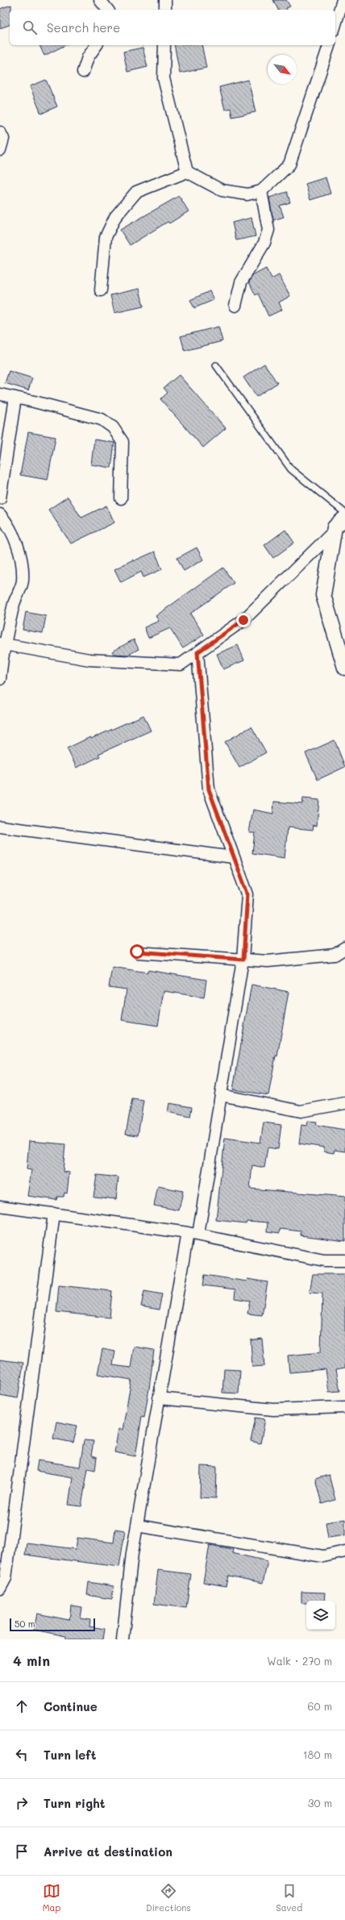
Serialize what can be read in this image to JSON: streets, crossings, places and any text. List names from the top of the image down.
{
  "scale_bar": "50 m",
  "north": "bottom right",
  "page": {
    "search": "Search here",
    "scale": "50 m",
    "heading": ["4 min", "Walk · 270 m"],
    "list": [
      ["Continue", "60 m"],
      ["Turn left", "180 m"],
      ["Turn right", "30 m"],
      "Arrive at destination"
    ],
    "nav": ["Map", "Directions", "Saved"]
  }
}
